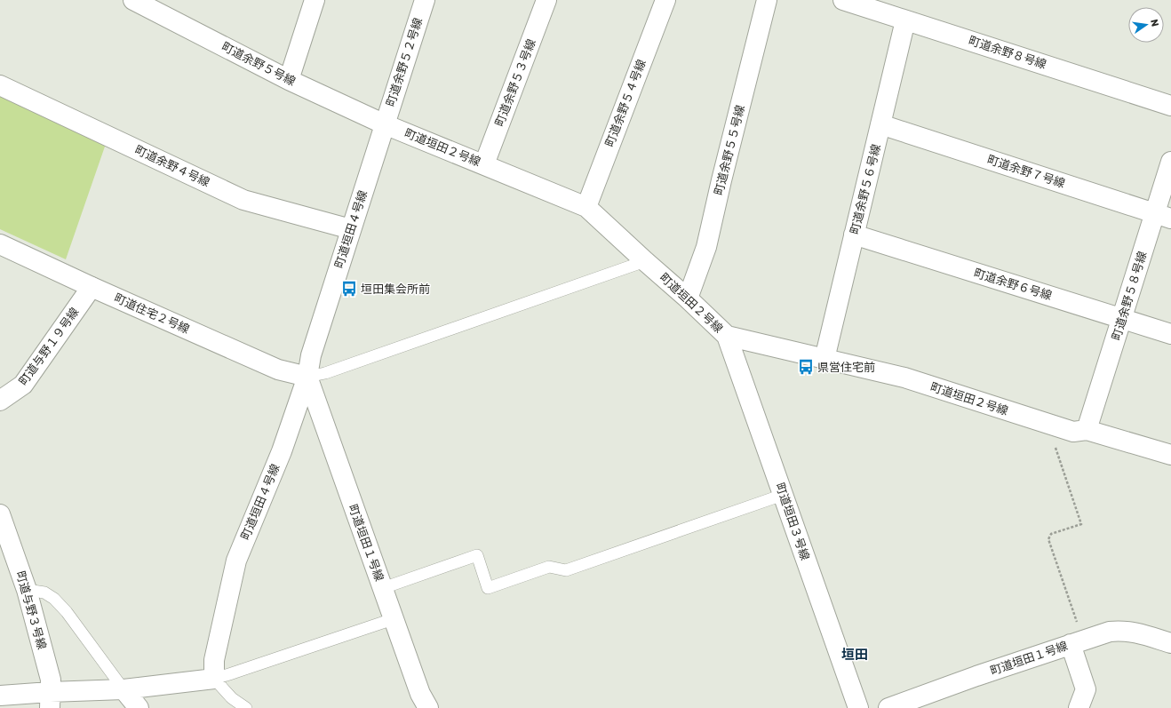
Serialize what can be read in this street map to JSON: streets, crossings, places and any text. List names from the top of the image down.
{
  "streets": {
    "street": [
      "町道余野８号線",
      "町道余野５２号線",
      "町道余野５号線",
      "町道余野５３号線",
      "町道余野５４号線",
      "町道垣田２号線",
      "町道余野５５号線",
      "町道余野４号線",
      "町道余野７号線",
      "町道余野５６号線",
      "町道垣田４号線",
      "町道余野６号線",
      "町道余野５８号線",
      "町道住宅２号線",
      "町道与野１９号線",
      "町道垣田３号線",
      "町道垣田１号線",
      "町道与野３号線"
    ]
  },
  "crossings": [
    ["町道余野８号線", "町道余野５６号線"],
    ["町道余野５２号線", "町道余野５号線"],
    ["町道余野５２号線", "町道垣田２号線"],
    ["町道余野５２号線", "町道垣田４号線"],
    ["町道余野５号線", "町道垣田２号線"],
    ["町道余野５号線", "町道垣田４号線"],
    ["町道余野５３号線", "町道垣田２号線"],
    ["町道余野５４号線", "町道垣田２号線"],
    ["町道垣田２号線", "町道余野５５号線"],
    ["町道垣田２号線", "町道余野５６号線"],
    ["町道垣田２号線", "町道垣田４号線"],
    ["町道垣田２号線", "町道余野５８号線"],
    ["町道垣田２号線", "町道垣田３号線"],
    ["町道余野４号線", "町道垣田４号線"],
    ["町道余野７号線", "町道余野５６号線"],
    ["町道余野７号線", "町道余野５８号線"],
    ["町道余野５６号線", "町道余野６号線"],
    ["町道垣田４号線", "町道住宅２号線"],
    ["町道垣田４号線", "町道垣田１号線"],
    ["町道余野６号線", "町道余野５８号線"],
    ["町道住宅２号線", "町道与野１９号線"],
    ["町道住宅２号線", "町道垣田１号線"]
  ],
  "districts": ["垣田"],
  "places": {
    "bus stop": ["垣田集会所前", "県営住宅前"]
  },
  "north": "right"
}
